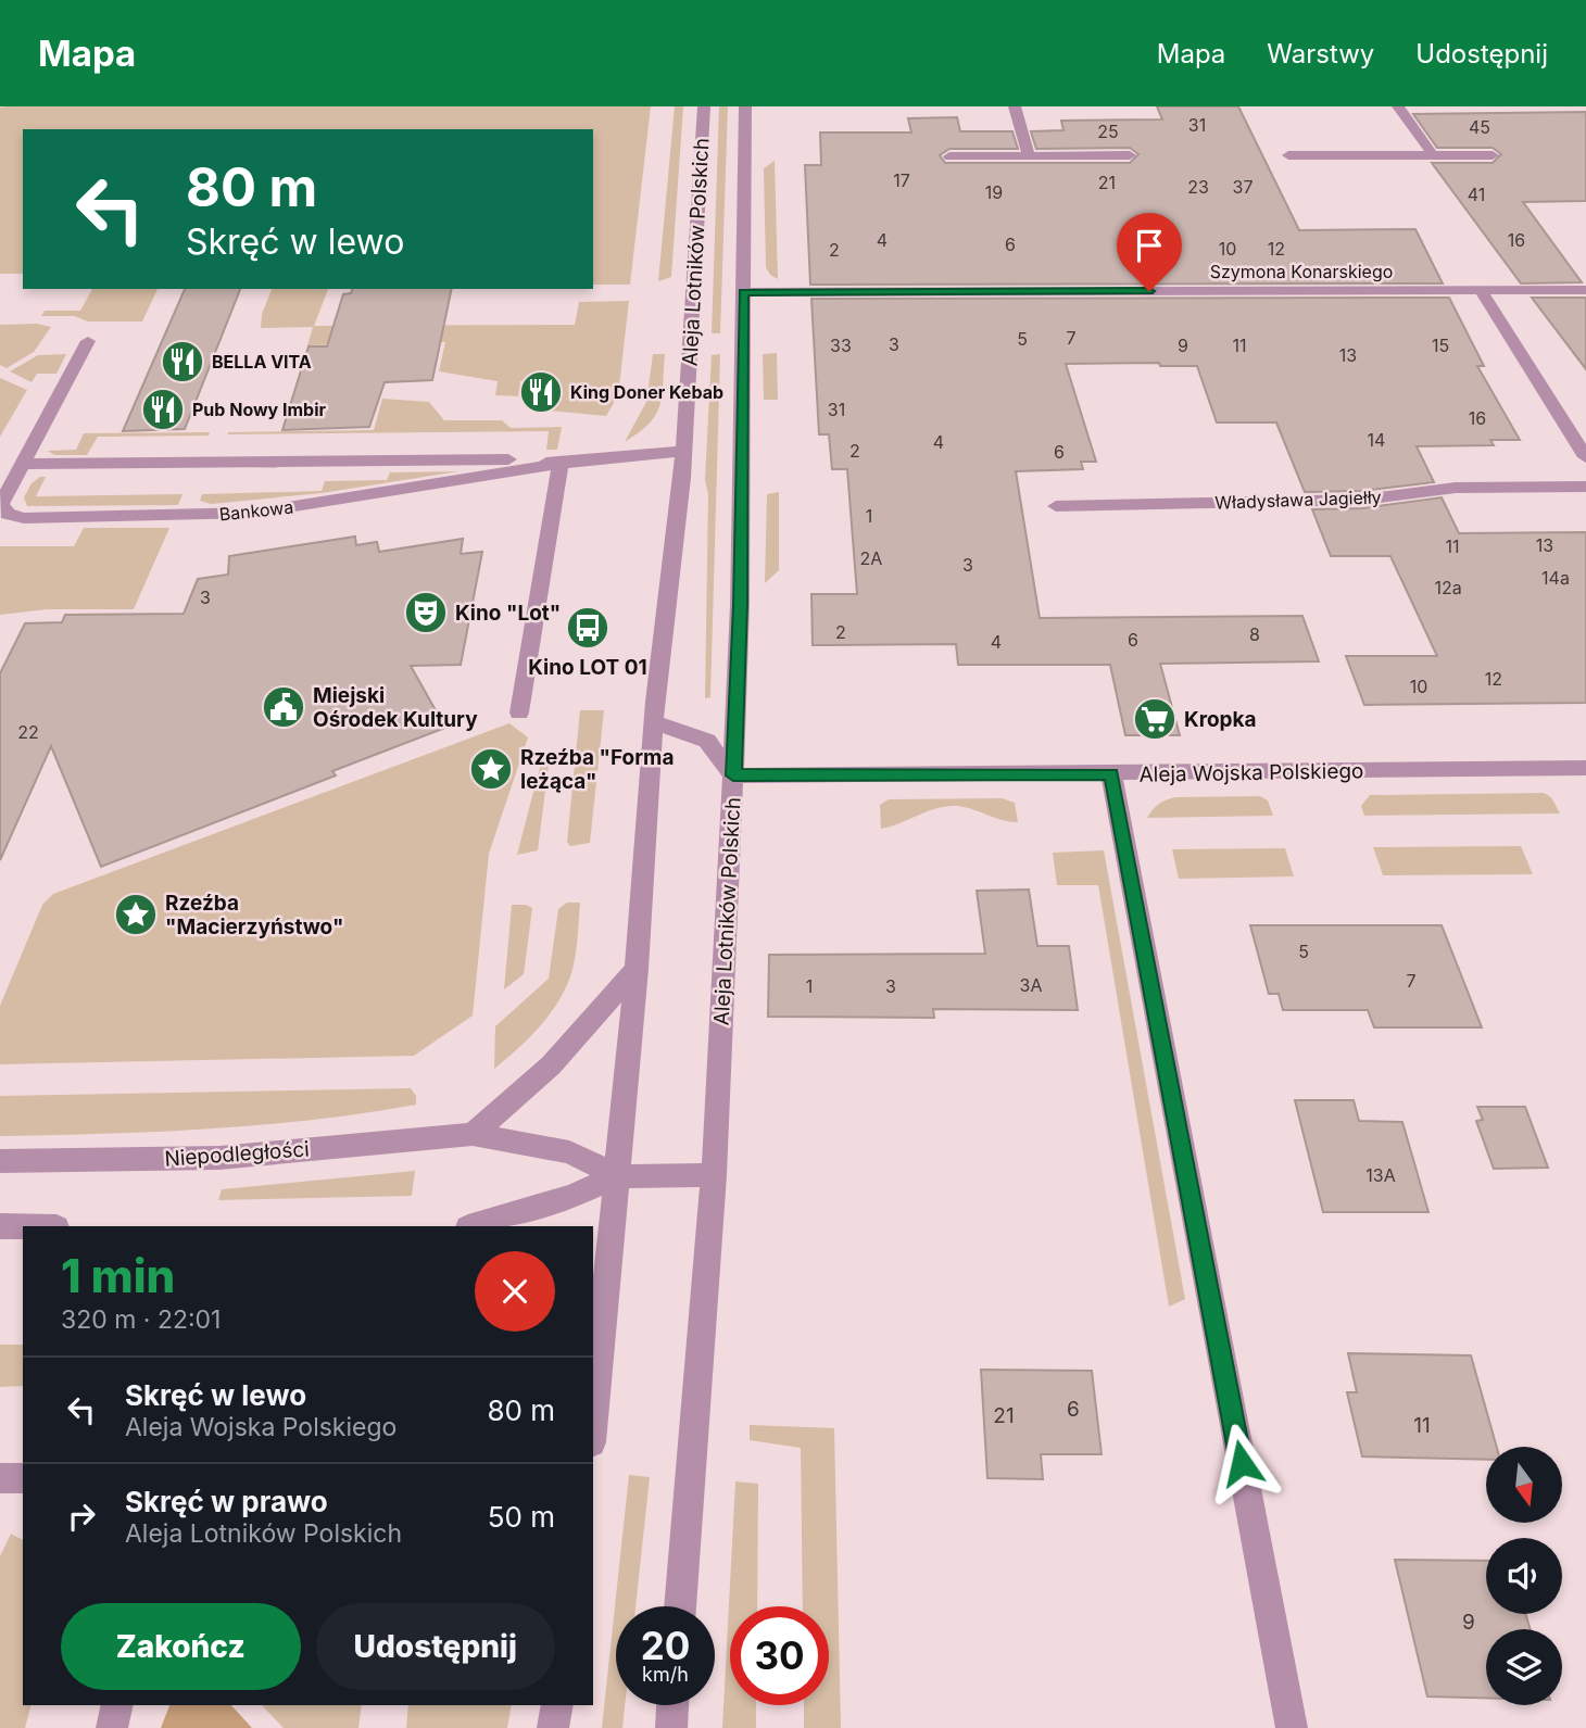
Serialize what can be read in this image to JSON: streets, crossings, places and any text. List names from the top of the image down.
{
  "streets": {
    "street": [
      "Aleja Lotników Polskich",
      "Szymona Konarskiego",
      "Władysława Jagiełły",
      "Bankowa",
      "Aleja Wojska Polskiego",
      "Niepodległości"
    ]
  },
  "crossings": [
    ["Aleja Lotników Polskich", "Szymona Konarskiego"],
    ["Aleja Lotników Polskich", "Bankowa"],
    ["Aleja Lotników Polskich", "Aleja Wojska Polskiego"],
    ["Aleja Lotników Polskich", "Niepodległości"]
  ],
  "places": {
    "restaurant": ["BELLA VITA", "King Doner Kebab", "Pub Nowy Imbir"],
    "theatre": ["Kino \"Lot\""],
    "bus stop": ["Kino LOT 01"],
    "public building": ["Miejski Ośrodek Kultury"],
    "supermarket": ["Kropka"],
    "place": ["Rzeźba \"Forma leżąca\"", "Rzeźba \"Macierzyństwo\""]
  },
  "house_numbers": [
    "31",
    "45",
    "25",
    "17",
    "21",
    "23",
    "37",
    "19",
    "41",
    "4",
    "16",
    "6",
    "10",
    "12",
    "2",
    "7",
    "5",
    "3",
    "33",
    "9",
    "11",
    "15",
    "13",
    "31",
    "16",
    "14",
    "4",
    "2",
    "6",
    "1",
    "13",
    "11",
    "2A",
    "3",
    "14a",
    "12a",
    "3",
    "2",
    "8",
    "6",
    "4",
    "12",
    "10",
    "22",
    "5",
    "7",
    "3A",
    "1",
    "3",
    "13A",
    "6",
    "21",
    "11",
    "9"
  ],
  "north": "bottom",
  "page": {
    "header": "Mapa",
    "nav": ["Mapa", "Warstwy", "Udostępnij"],
    "turn": ["80 m", "Skręć w lewo"],
    "heading": ["1 min", "320 m · 22:01"],
    "list": [
      {
        "name": "Skręć w lewo",
        "note": "Aleja Wojska Polskiego",
        "value": "80 m"
      },
      {
        "name": "Skręć w prawo",
        "note": "Aleja Lotników Polskich",
        "value": "50 m"
      }
    ],
    "buttons": ["Zakończ", "Udostępnij"],
    "speed": "20 km/h",
    "limit": "30"
  }
}
